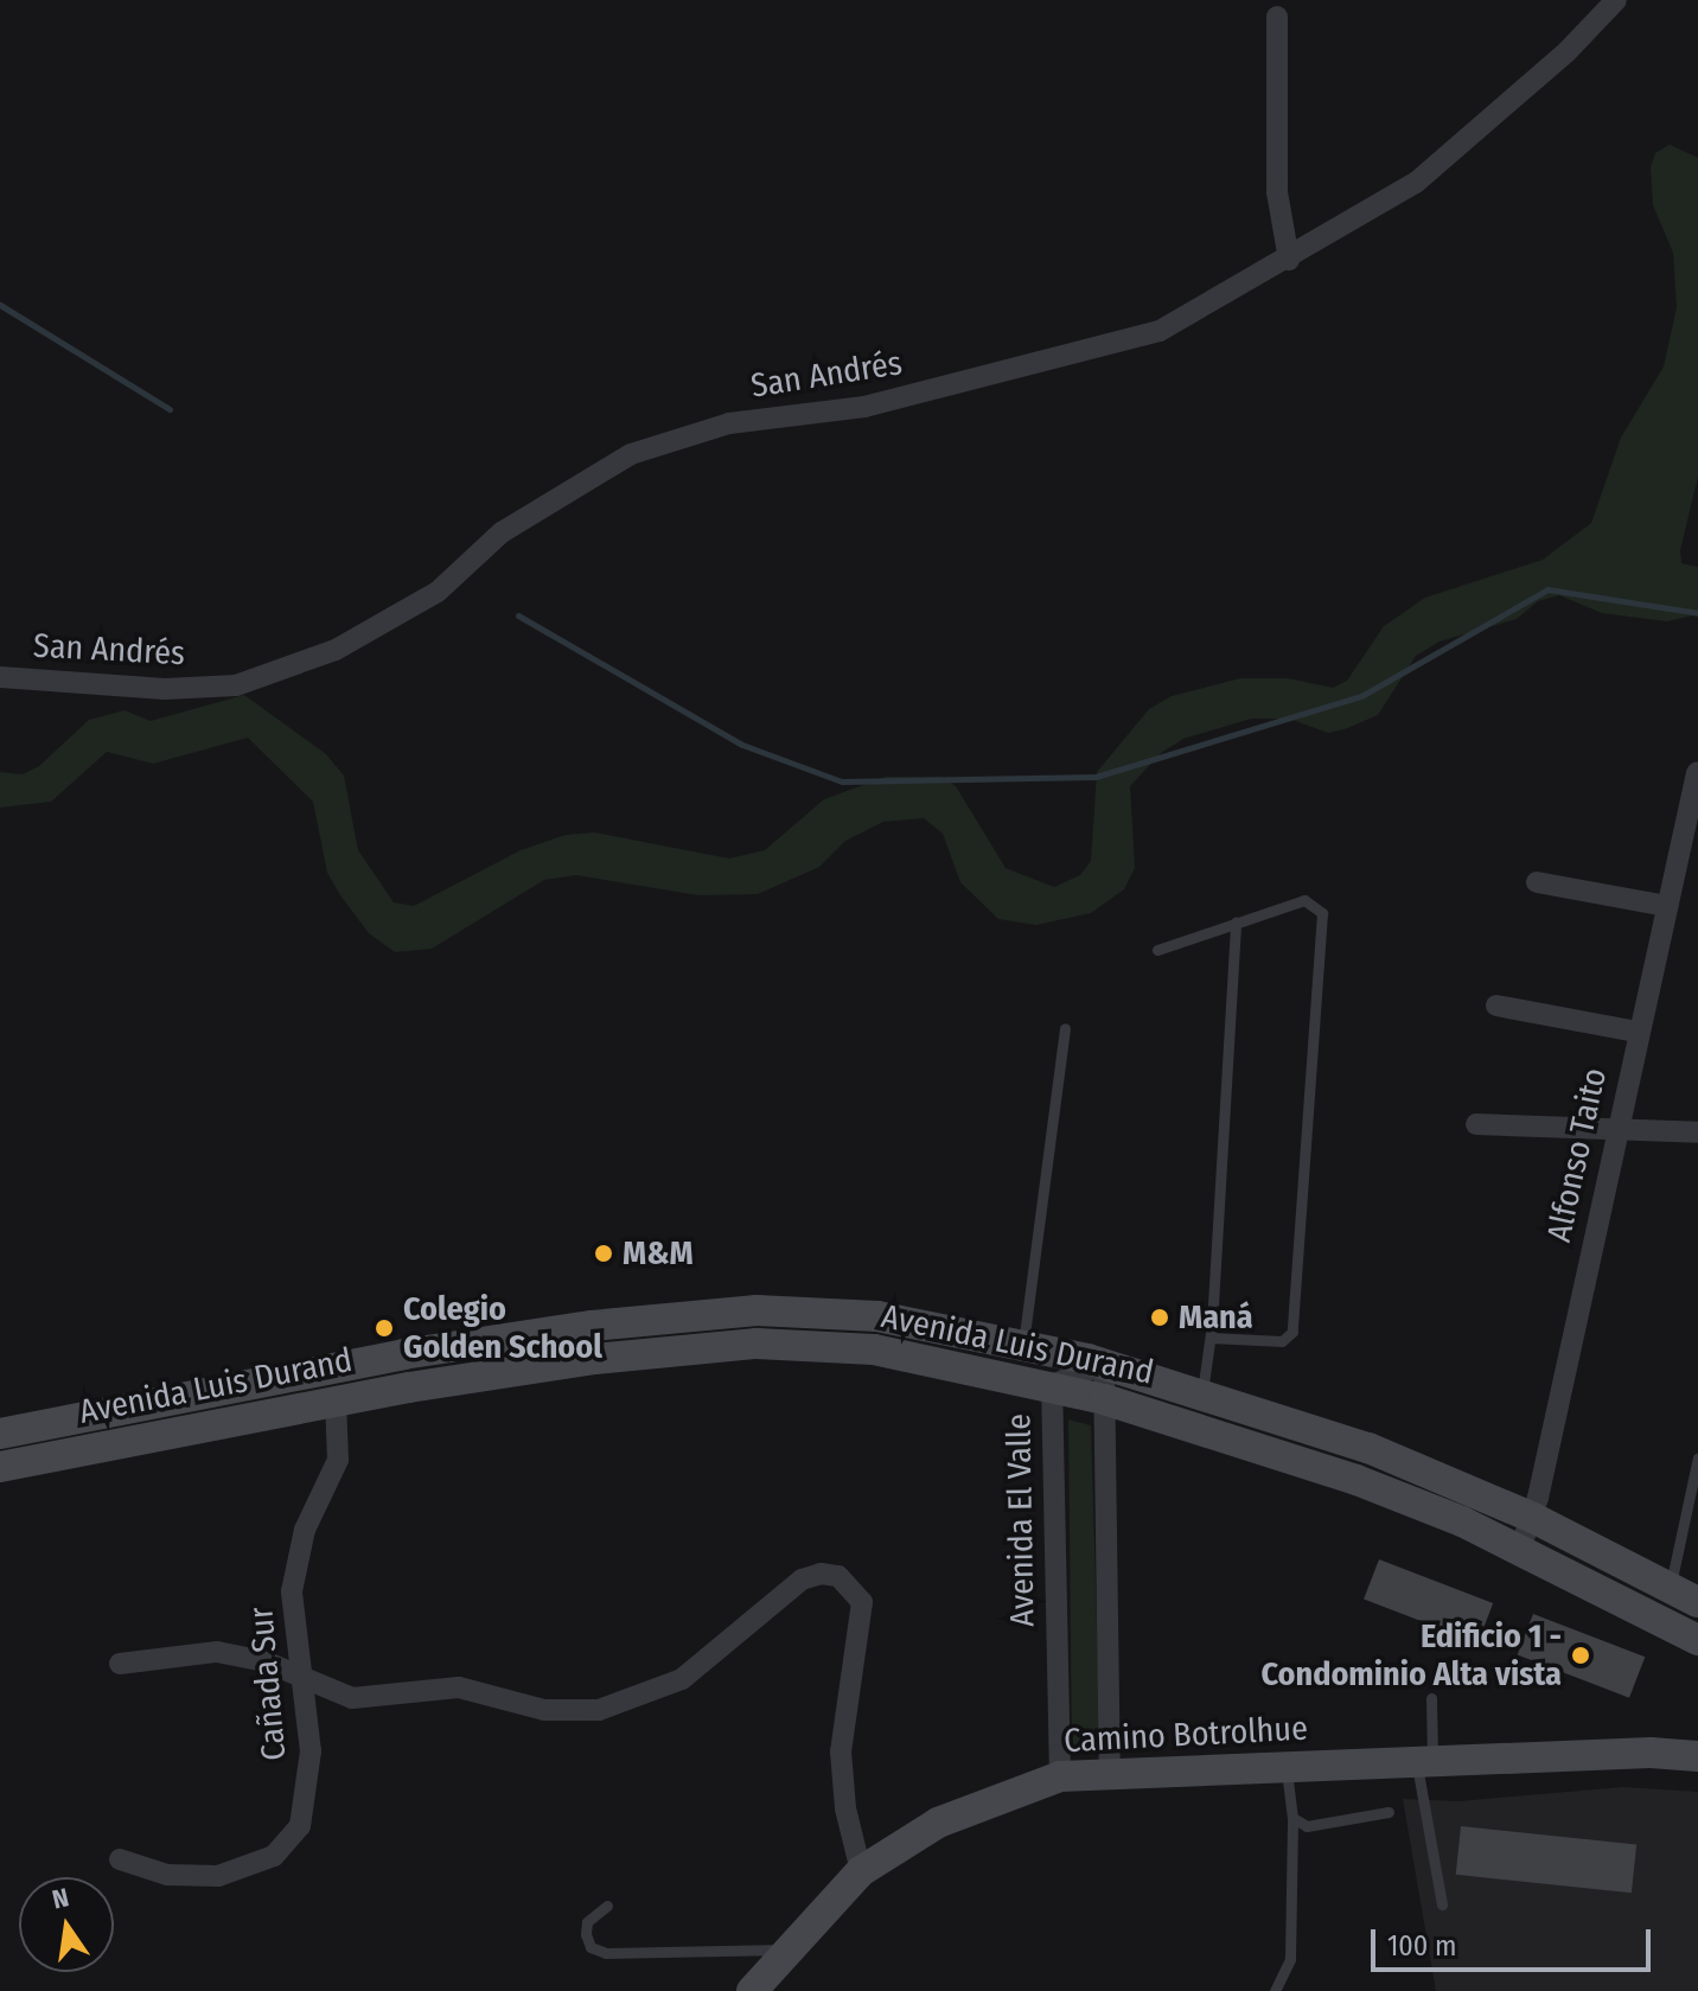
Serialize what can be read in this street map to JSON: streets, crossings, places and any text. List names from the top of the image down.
{
  "streets": {
    "street": [
      "San Andrés",
      "Alfonso Taito",
      "Avenida Luis Durand",
      "Avenida El Valle",
      "Cañada Sur",
      "Camino Botrolhue"
    ]
  },
  "crossings": [
    ["Alfonso Taito", "Avenida Luis Durand"],
    ["Avenida Luis Durand", "Avenida El Valle"],
    ["Avenida Luis Durand", "Cañada Sur"],
    ["Avenida El Valle", "Camino Botrolhue"]
  ],
  "places": [
    "M&M",
    "Maná",
    "Colegio Golden School",
    "Edificio 1 - Condominio Alta vista"
  ],
  "scale_bar": "100 m",
  "north": "top"
}
